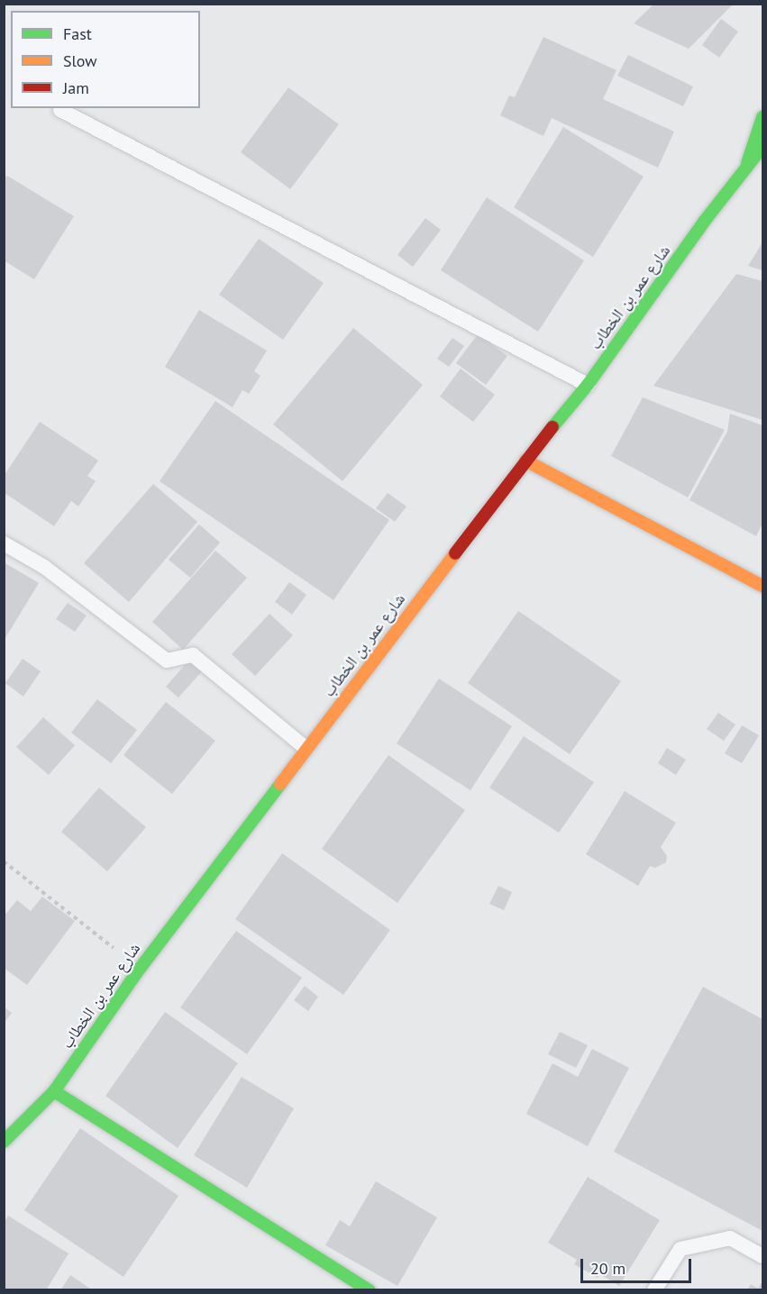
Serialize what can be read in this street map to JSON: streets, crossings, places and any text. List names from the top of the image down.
{
  "streets": {
    "main road": ["شارع عمر بن الخطاب"]
  },
  "legend": ["Fast", "Slow", "Jam"],
  "scale_bar": "20 m"
}
